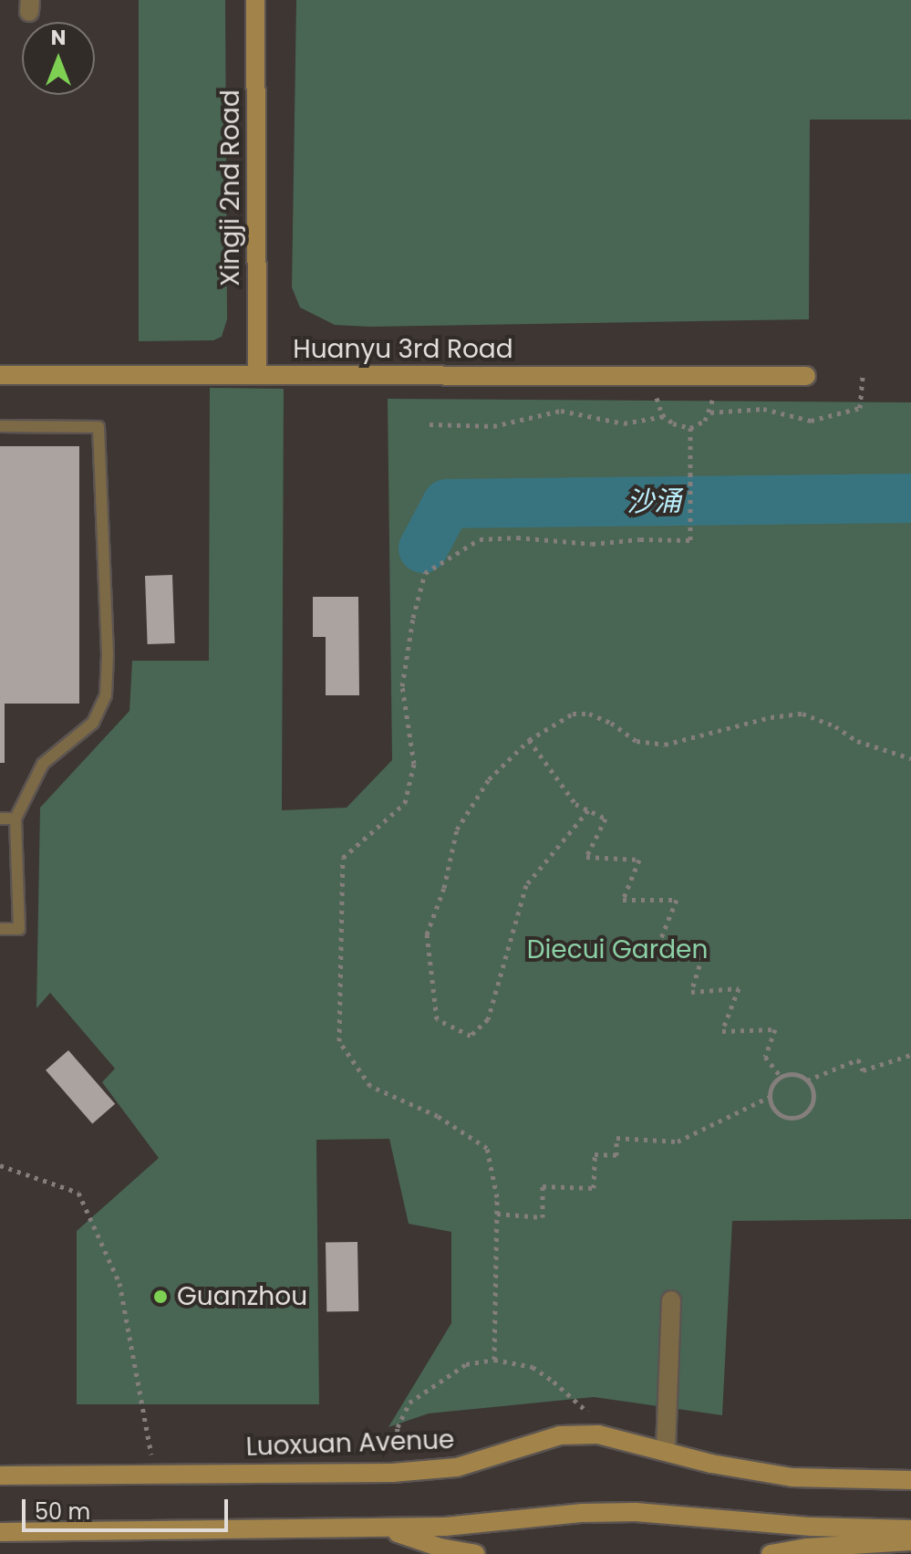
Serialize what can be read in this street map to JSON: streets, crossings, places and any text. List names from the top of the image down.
{
  "streets": {
    "main road": ["Xingji 2nd Road", "Huanyu 3rd Road", "Luoxuan Avenue"]
  },
  "crossings": [
    ["Xingji 2nd Road", "Huanyu 3rd Road"]
  ],
  "water": ["沙涌"],
  "parks": ["Diecui Garden"],
  "places": ["Guanzhou"],
  "scale_bar": "50 m",
  "north": "top"
}
